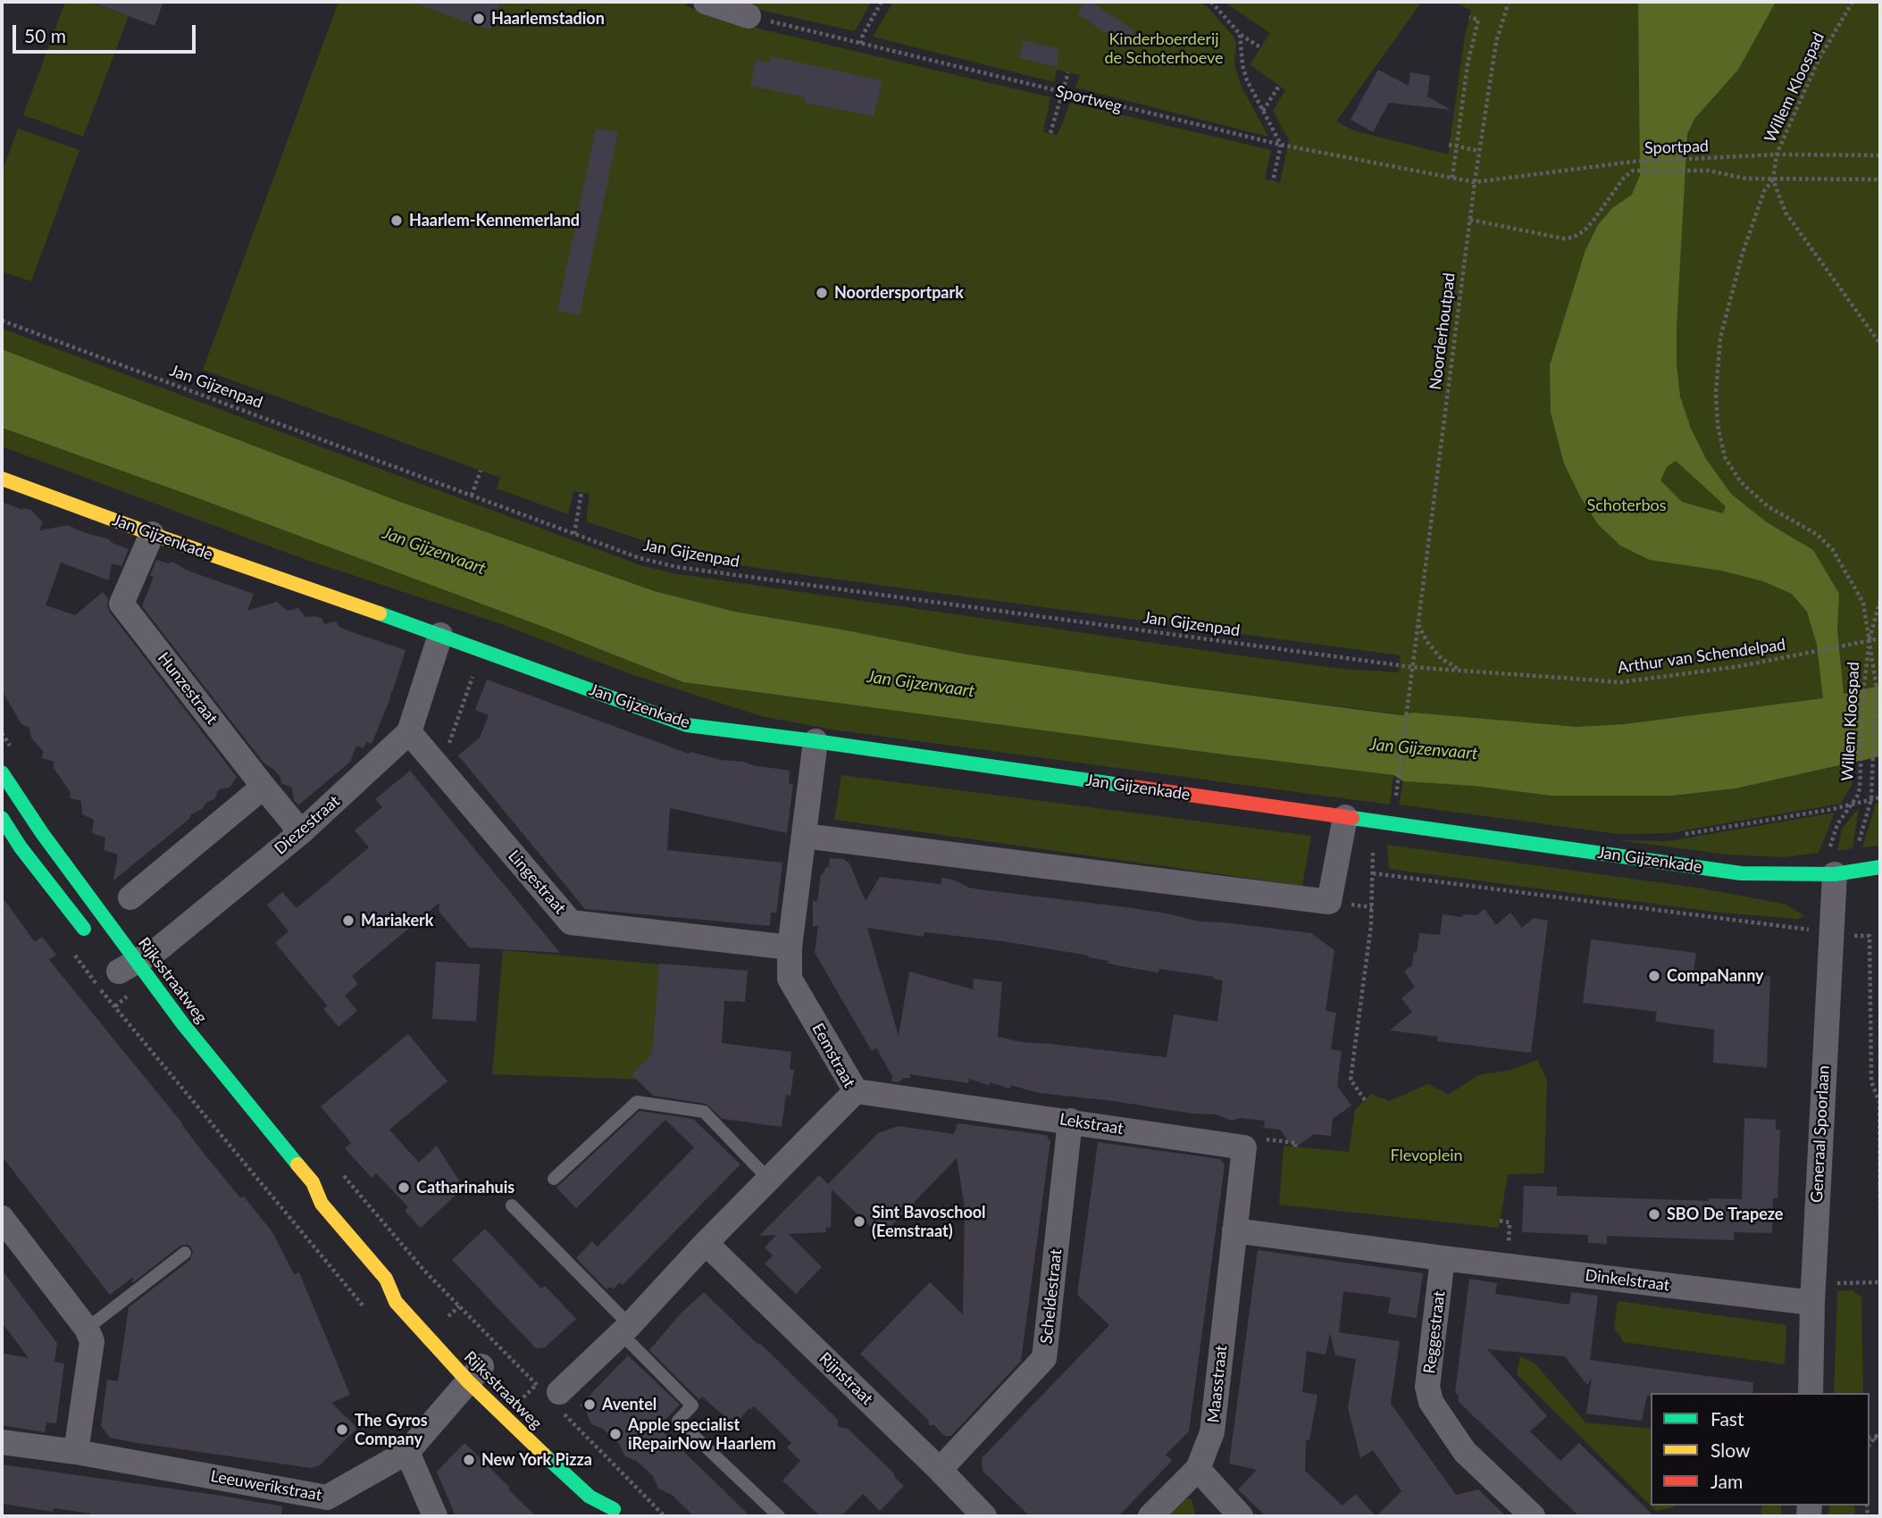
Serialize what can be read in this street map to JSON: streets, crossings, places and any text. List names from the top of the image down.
{
  "streets": {
    "street": [
      "Jan Gijzenkade",
      "Hunzestraat",
      "Diezestraat",
      "Lingestraat",
      "Rijksstraatweg",
      "Eemstraat",
      "Lekstraat",
      "Generaal Spoorlaan",
      "Dinkelstraat",
      "Scheldestraat",
      "Reggestraat",
      "Rijnstraat",
      "Maasstraat",
      "Leeuwerikstraat"
    ],
    "path": [
      "Willem Kloospad",
      "Sportweg",
      "Sportpad",
      "Noorderhoutpad",
      "Jan Gijzenpad",
      "Arthur van Schendelpad"
    ]
  },
  "crossings": [
    ["Willem Kloospad", "Sportpad"],
    ["Willem Kloospad", "Jan Gijzenkade"],
    ["Willem Kloospad", "Arthur van Schendelpad"],
    ["Willem Kloospad", "Generaal Spoorlaan"],
    ["Sportweg", "Sportpad"],
    ["Sportweg", "Noorderhoutpad"],
    ["Sportpad", "Noorderhoutpad"],
    ["Noorderhoutpad", "Jan Gijzenpad"],
    ["Noorderhoutpad", "Arthur van Schendelpad"],
    ["Jan Gijzenpad", "Arthur van Schendelpad"],
    ["Jan Gijzenkade", "Hunzestraat"],
    ["Jan Gijzenkade", "Diezestraat"],
    ["Jan Gijzenkade", "Eemstraat"],
    ["Jan Gijzenkade", "Generaal Spoorlaan"],
    ["Hunzestraat", "Diezestraat"],
    ["Diezestraat", "Lingestraat"],
    ["Diezestraat", "Rijksstraatweg"],
    ["Lingestraat", "Eemstraat"],
    ["Rijksstraatweg", "Leeuwerikstraat"],
    ["Eemstraat", "Lekstraat"],
    ["Eemstraat", "Rijnstraat"],
    ["Lekstraat", "Scheldestraat"],
    ["Generaal Spoorlaan", "Dinkelstraat"],
    ["Dinkelstraat", "Reggestraat"],
    ["Scheldestraat", "Rijnstraat"]
  ],
  "water": ["Jan Gijzenvaart"],
  "parks": ["Kinderboerderij de Schoterhoeve", "Schoterbos", "Flevoplein"],
  "places": [
    "Haarlemstadion",
    "Haarlem-Kennemerland",
    "Noordersportpark",
    "Mariakerk",
    "CompaNanny",
    "Catharinahuis",
    "SBO De Trapeze",
    "Sint Bavoschool (Eemstraat)",
    "Aventel",
    "The Gyros Company",
    "Apple specialist iRepairNow Haarlem",
    "New York Pizza"
  ],
  "legend": ["Fast", "Slow", "Jam"],
  "scale_bar": "50 m"
}
